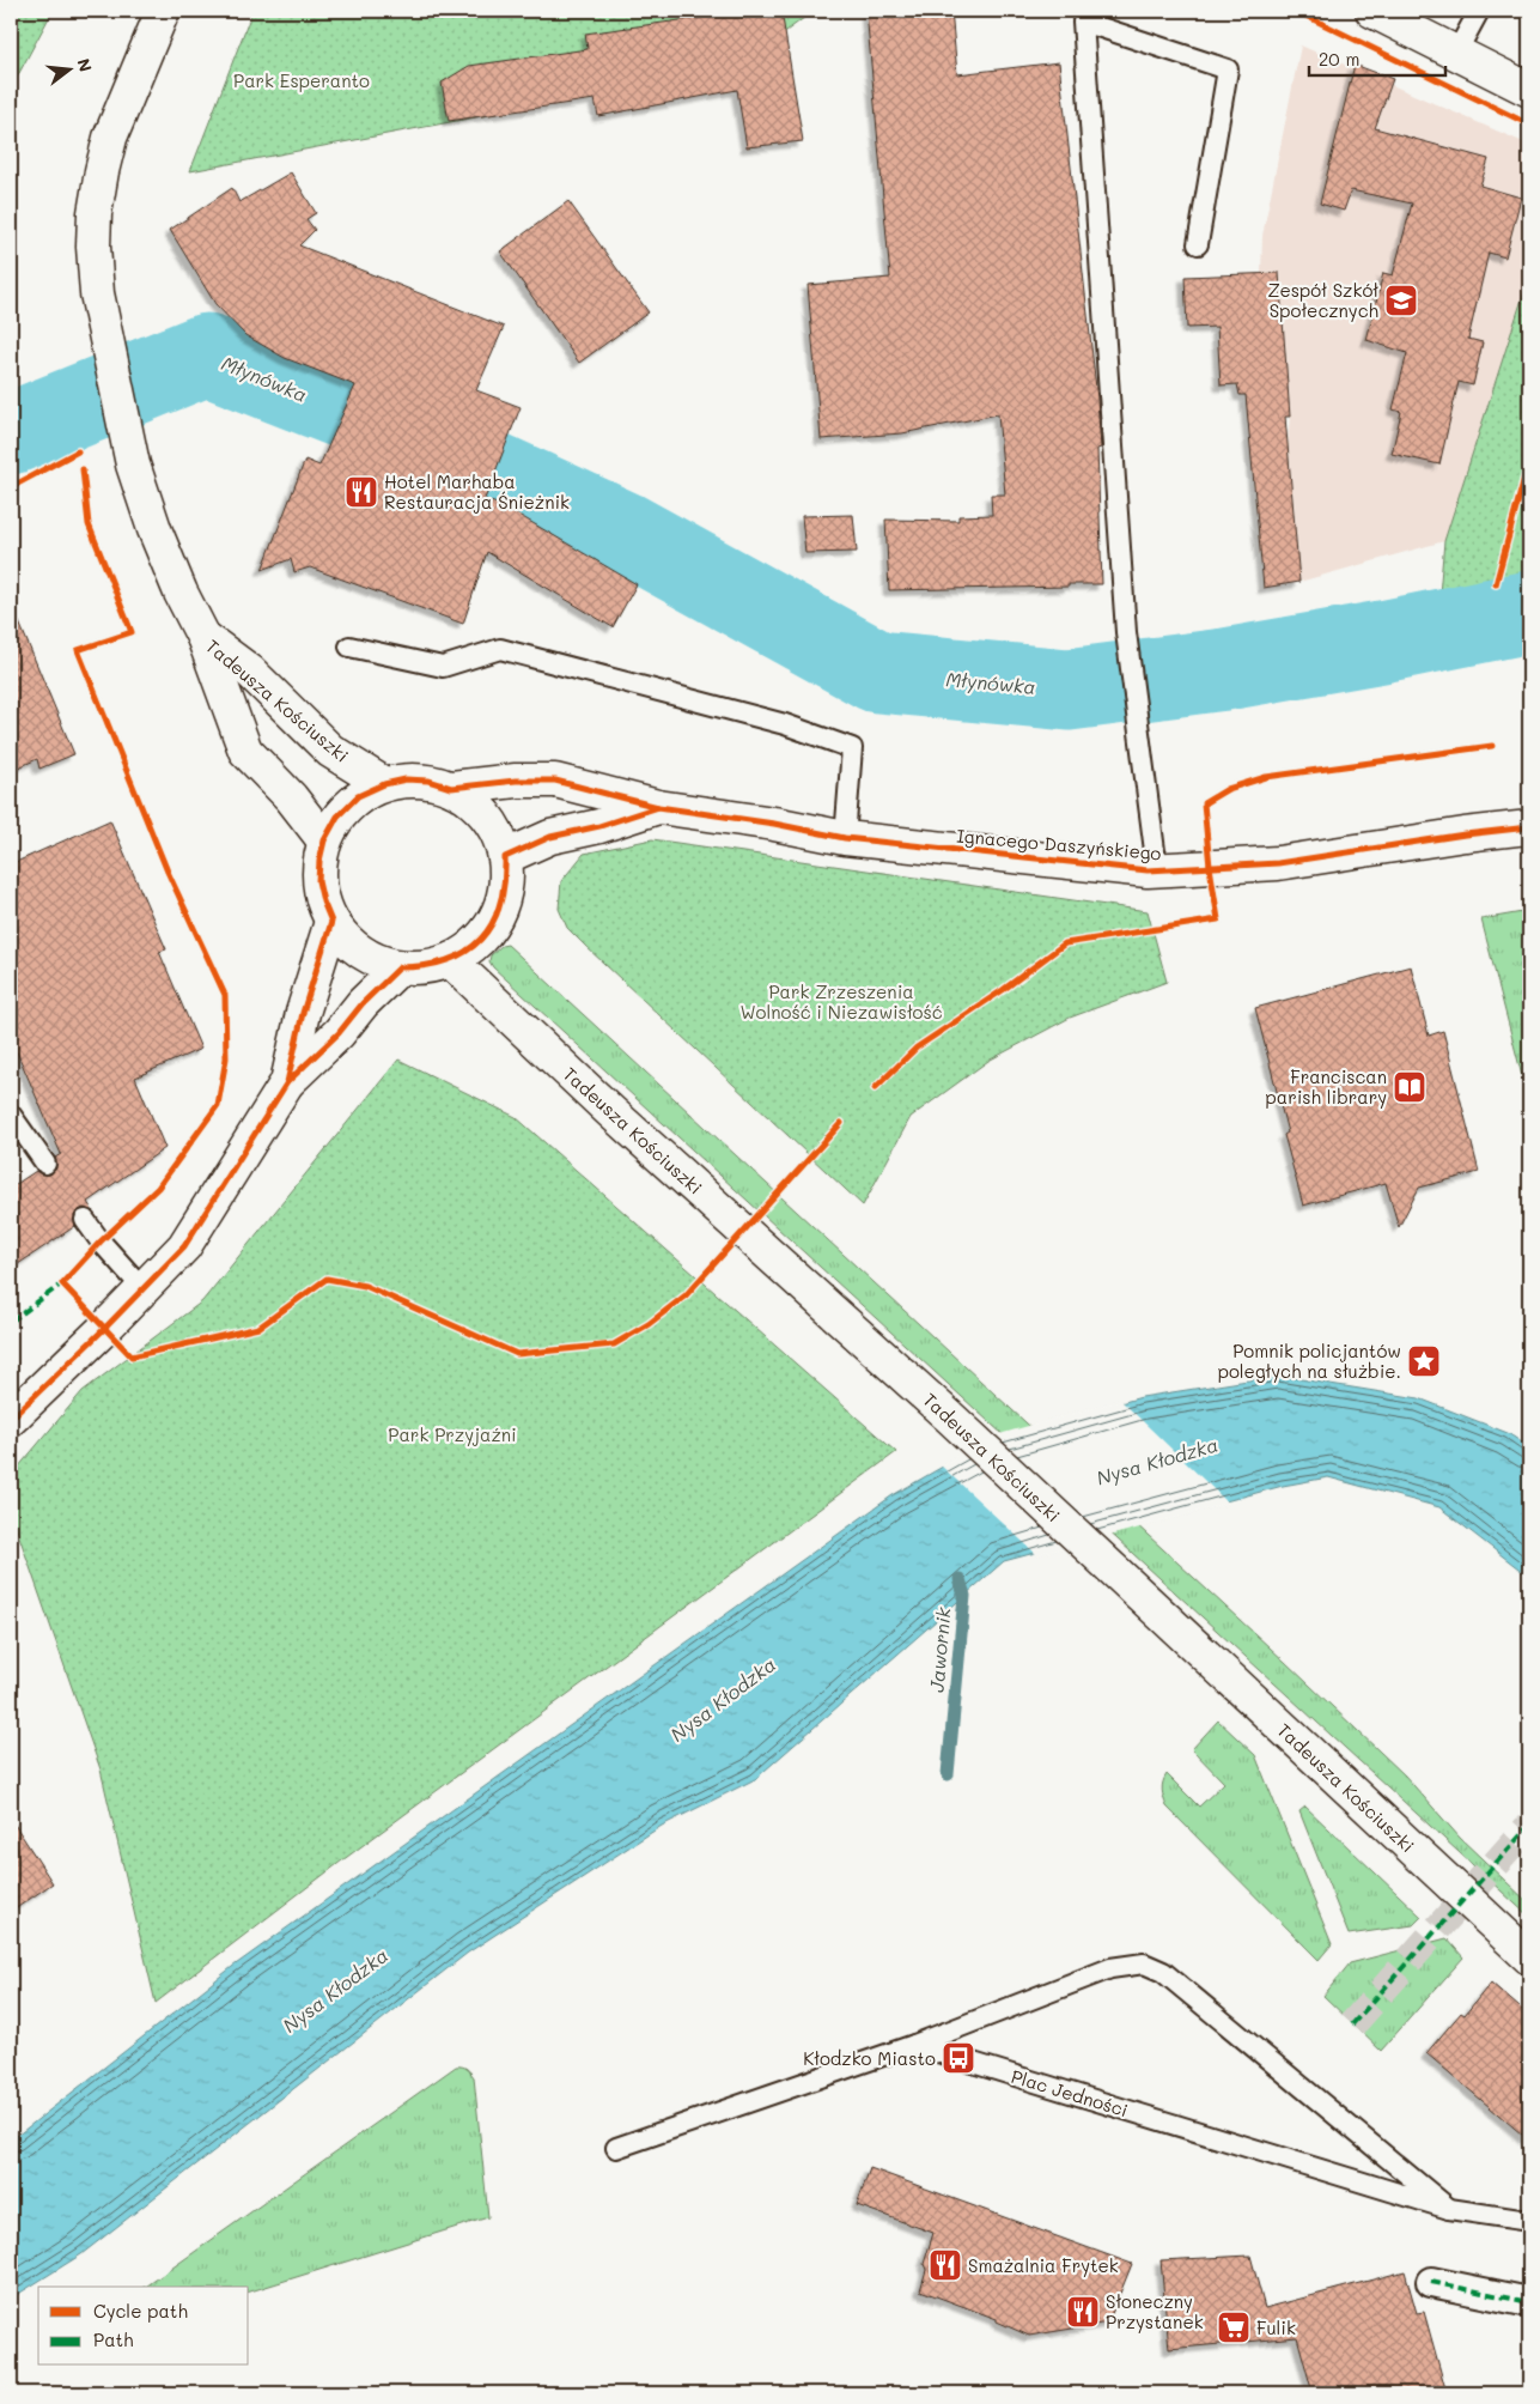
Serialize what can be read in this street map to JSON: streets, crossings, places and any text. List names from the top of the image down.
{
  "streets": {
    "street": ["Tadeusza Kościuszki", "Ignacego Daszyńskiego"],
    "lane": ["Plac Jedności"]
  },
  "crossings": [
    ["Tadeusza Kościuszki", "Ignacego Daszyńskiego"]
  ],
  "water": ["Młynówka", "Nysa Kłodzka", "Jawornik"],
  "parks": ["Park Esperanto", "Park Zrzeszenia Wolność i Niezawisłość", "Park Przyjaźni"],
  "places": {
    "school or university": ["Zespół Szkół Społecznych"],
    "restaurant": ["Hotel Marhaba Restauracja Śnieżnik", "Smażalnia Frytek", "Słoneczny Przystanek"],
    "library": ["Franciscan parish library"],
    "place": ["Pomnik policjantów poległych na służbie."],
    "bus stop": ["Kłodzko Miasto"],
    "supermarket": ["Fulik"]
  },
  "legend": ["Cycle path", "Path"],
  "scale_bar": "20 m",
  "north": "right"
}
